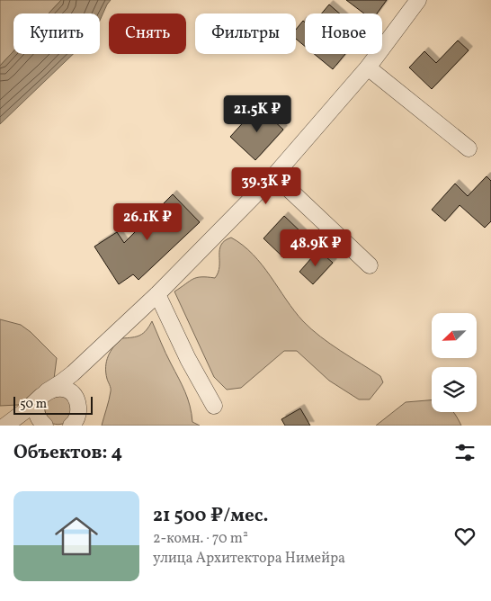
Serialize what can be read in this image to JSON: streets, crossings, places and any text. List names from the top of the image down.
{
  "scale_bar": "50 m",
  "north": "bottom left",
  "page": {
    "chip": [
      "Купить",
      "Снять",
      "Фильтры",
      "Новое"
    ],
    "price": [
      "21.5K ₽",
      "39.3K ₽",
      "26.1K ₽",
      "48.9K ₽"
    ],
    "scale": "50 m",
    "heading": "Объектов: 4",
    "list": [
      {
        "name": "21 500 ₽/мес.",
        "note": "2-комн. · 70 m² · улица Архитектора Нимейра"
      }
    ]
  }
}
